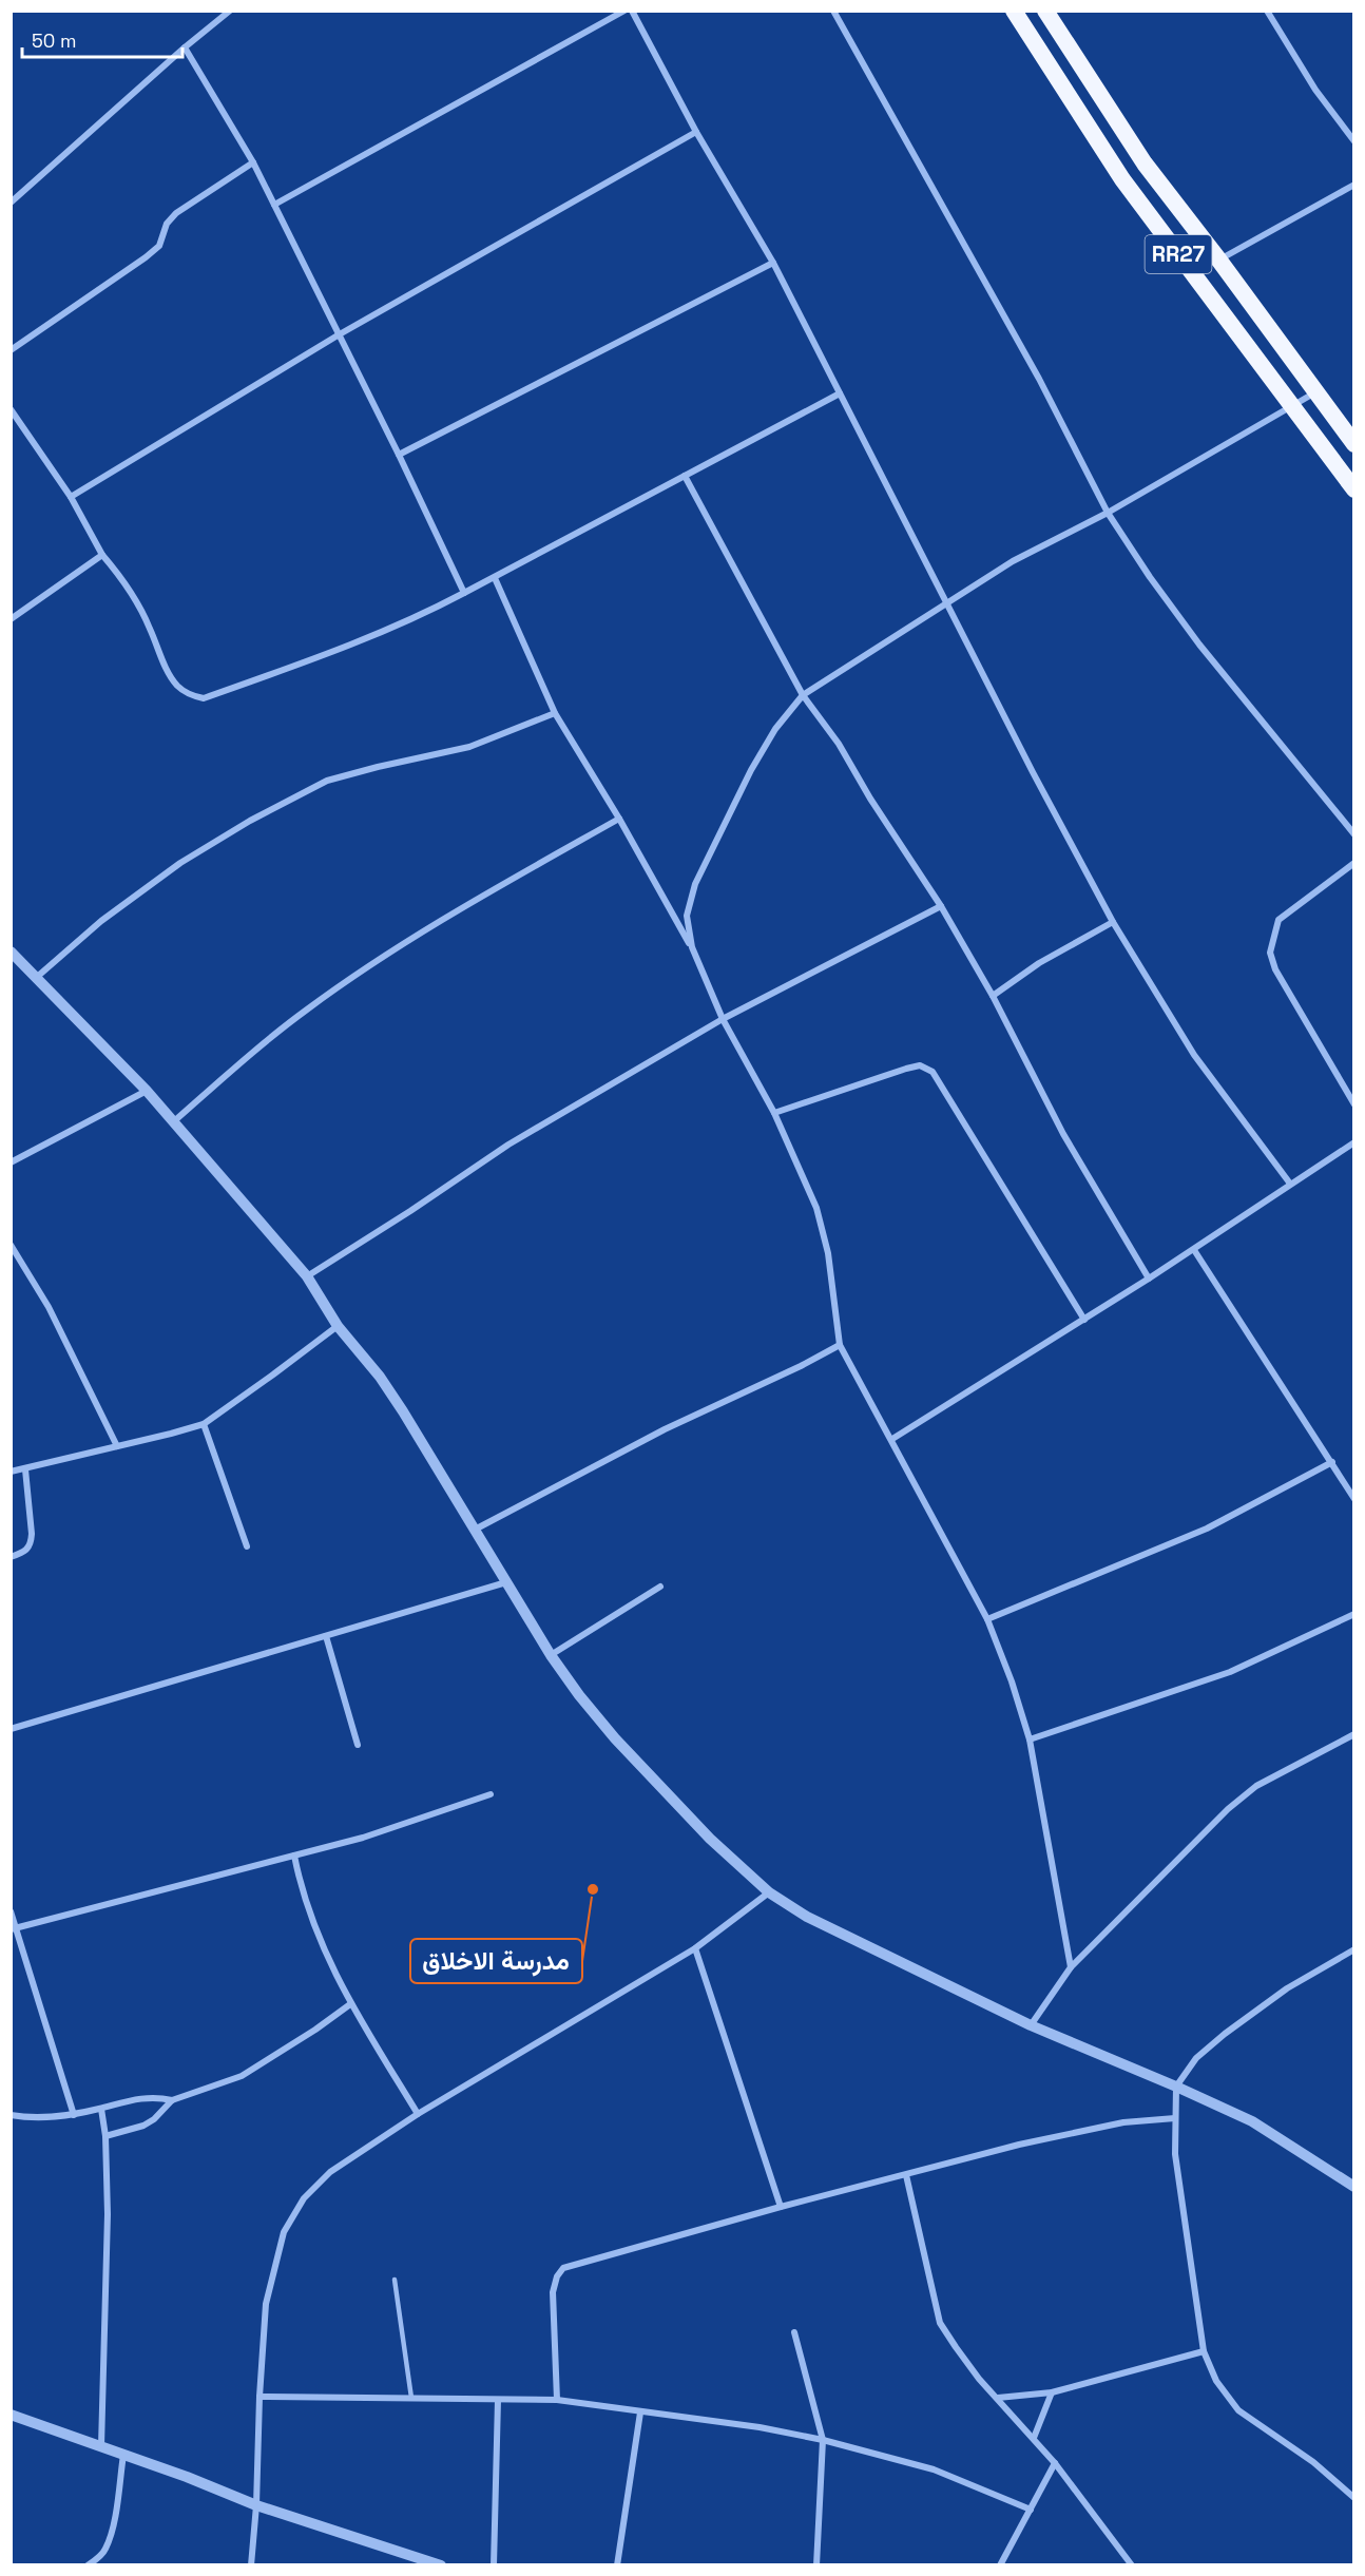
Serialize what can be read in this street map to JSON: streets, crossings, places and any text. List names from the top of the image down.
{
  "streets": {
    "highway": ["RR27"]
  },
  "places": ["مدرسة الاخلاق"],
  "scale_bar": "50 m"
}
